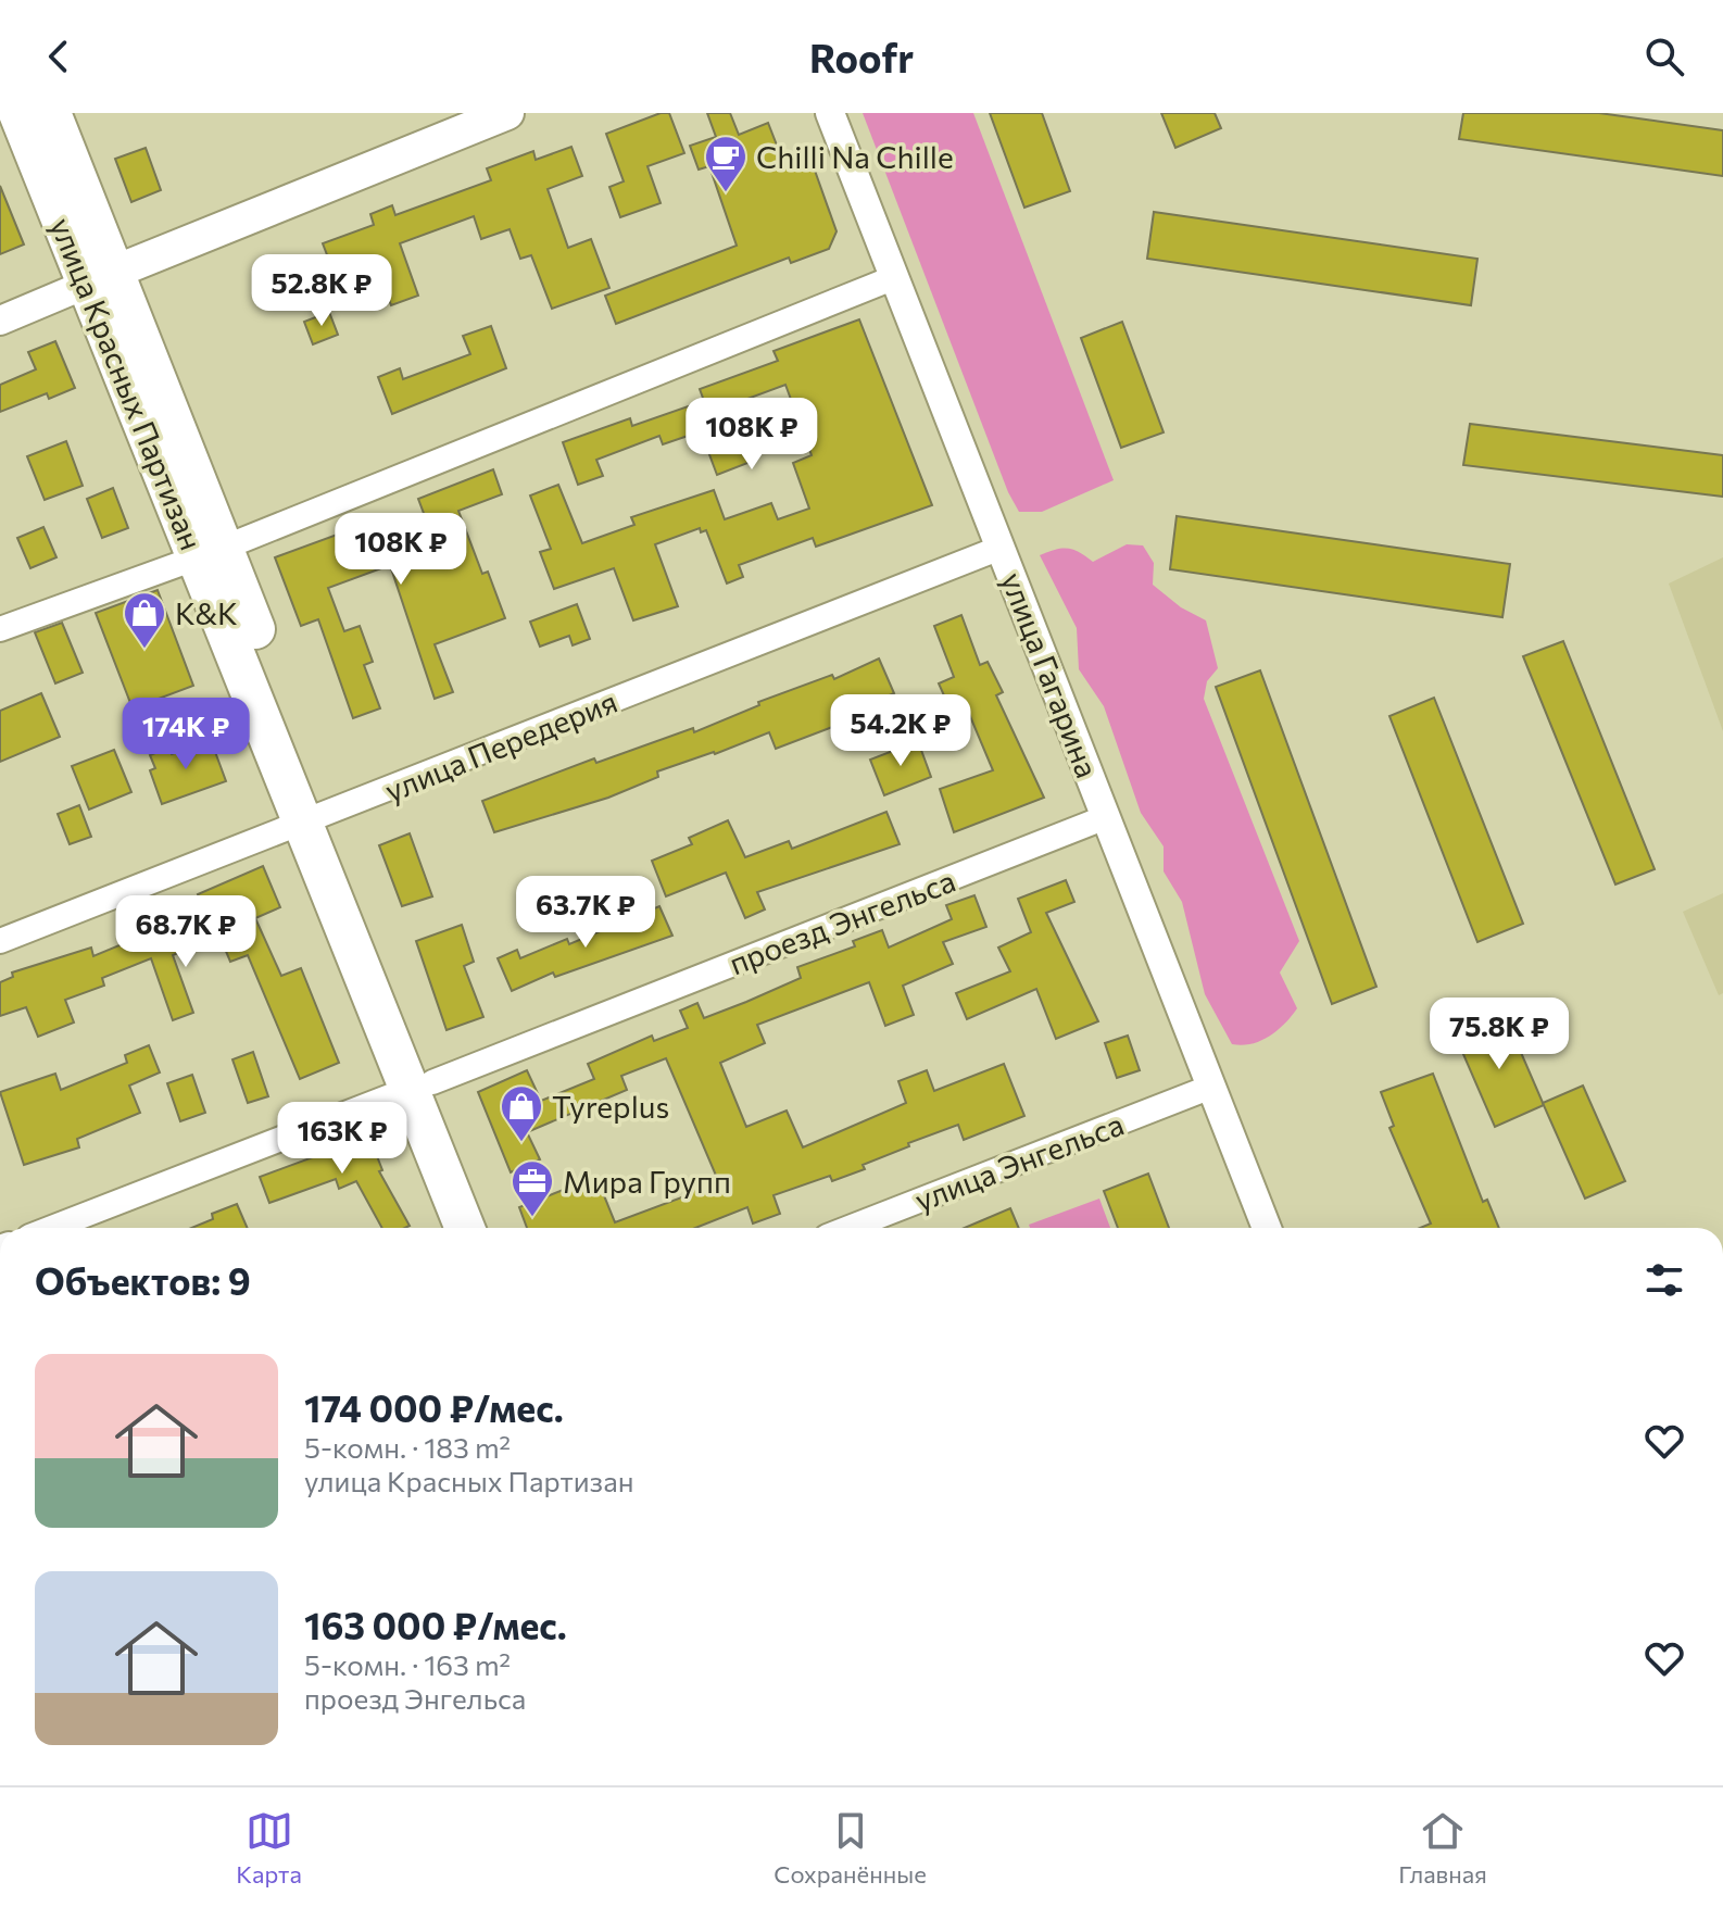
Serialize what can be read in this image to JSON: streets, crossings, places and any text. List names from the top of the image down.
{
  "streets": {
    "highway": ["улица Красных Партизан"],
    "street": [
      "улица Гагарина",
      "улица Передерия",
      "проезд Энгельса",
      "улица Энгельса"
    ]
  },
  "crossings": [
    ["улица Красных Партизан", "улица Передерия"],
    ["улица Красных Партизан", "проезд Энгельса"],
    ["улица Гагарина", "улица Передерия"],
    ["улица Гагарина", "проезд Энгельса"],
    ["улица Гагарина", "улица Энгельса"]
  ],
  "places": {
    "cafe": ["Chilli Na Chille"],
    "shop": ["K&K", "Tyreplus"],
    "office": ["Мира Групп"]
  },
  "page": {
    "header": "Roofr",
    "price": [
      "52.8K ₽",
      "108K ₽",
      "108K ₽",
      "54.2K ₽",
      "174K ₽",
      "63.7K ₽",
      "68.7K ₽",
      "75.8K ₽",
      "163K ₽"
    ],
    "heading": "Объектов: 9",
    "list": [
      {
        "name": "174 000 ₽/мес.",
        "note": "5-комн. · 183 m² · улица Красных Партизан"
      },
      {
        "name": "163 000 ₽/мес.",
        "note": "5-комн. · 163 m² · проезд Энгельса"
      }
    ],
    "tabs": ["Карта", "Сохранённые", "Главная"]
  }
}
